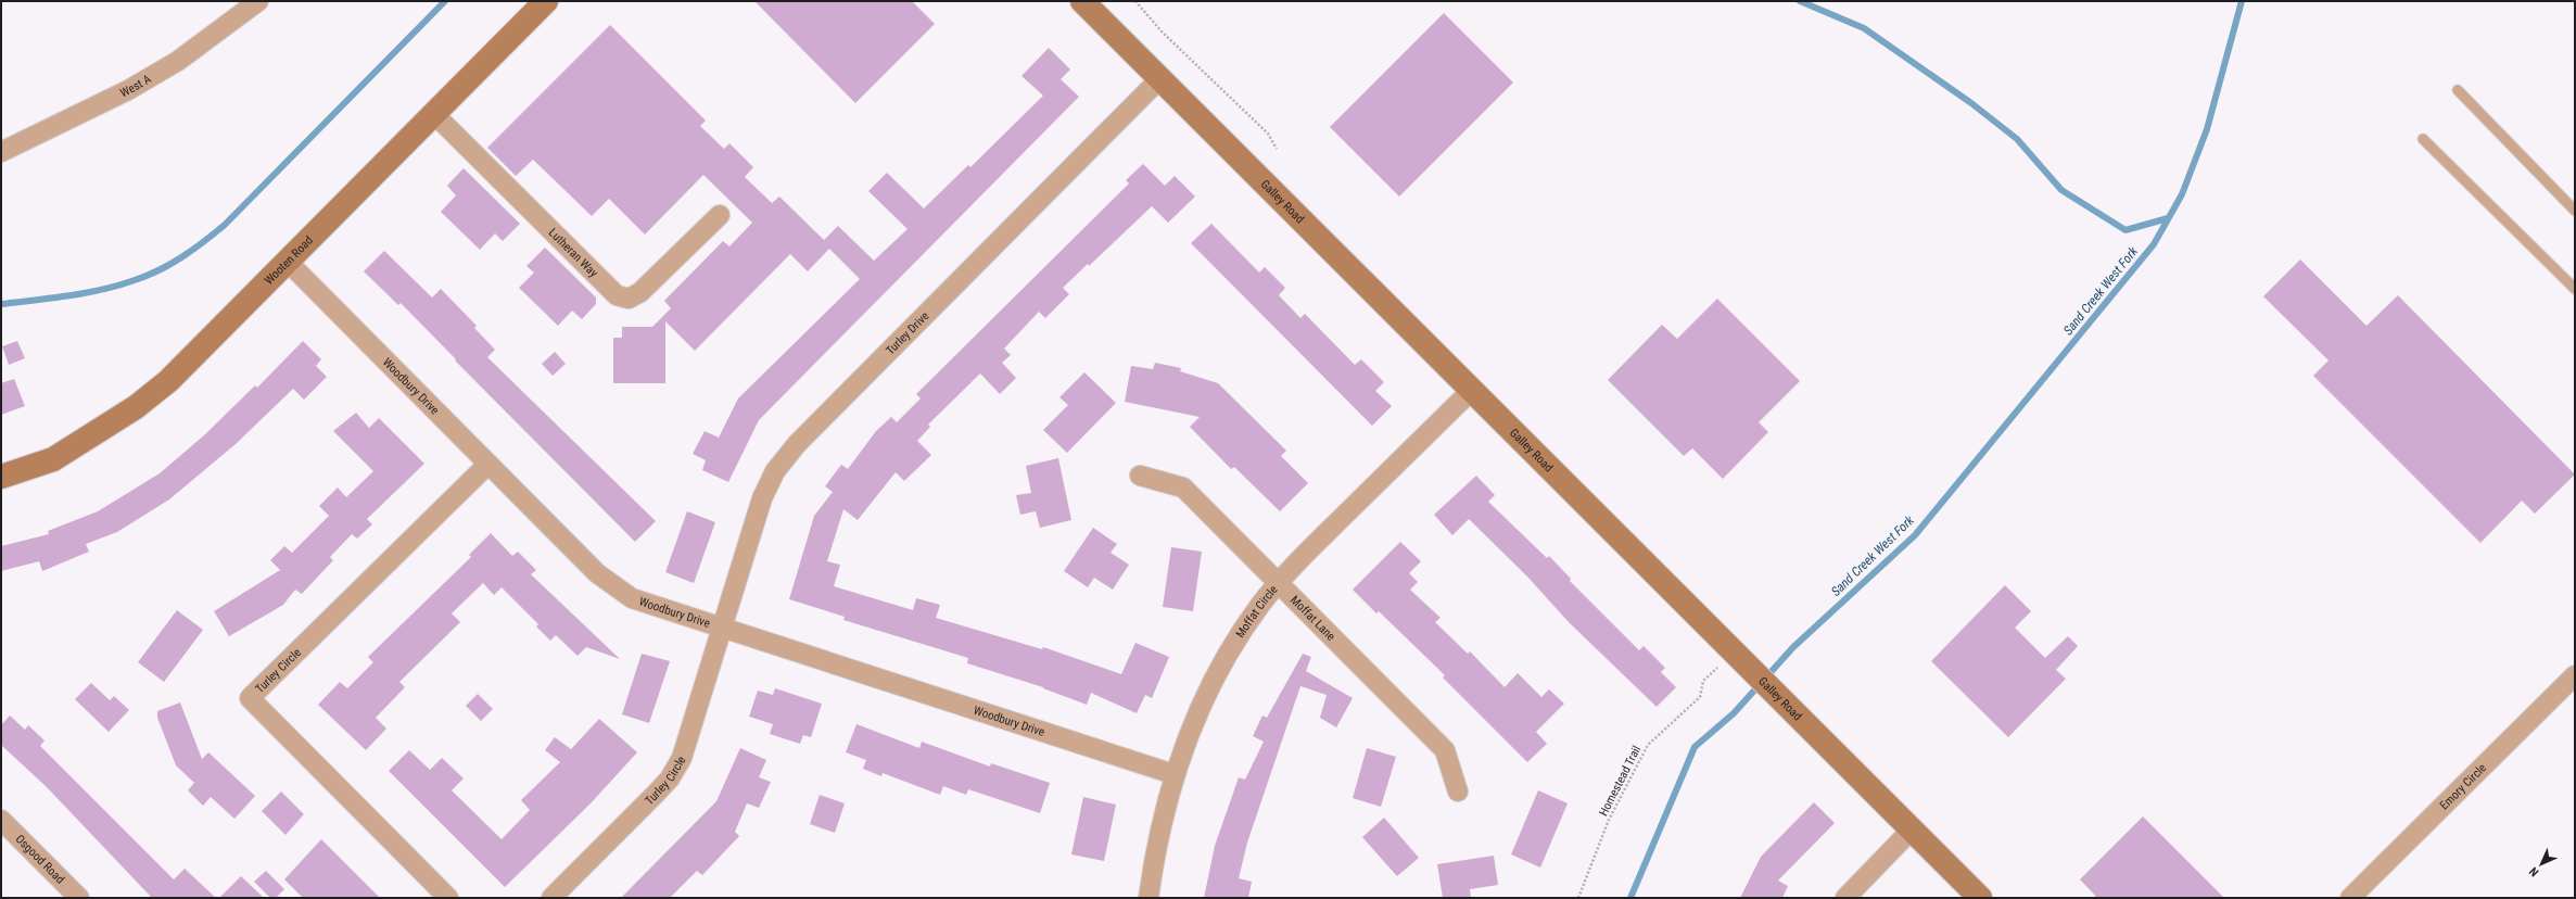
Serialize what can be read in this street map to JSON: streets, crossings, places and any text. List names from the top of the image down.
{
  "streets": {
    "main road": ["Galley Road", "Wooten Road"],
    "street": [
      "West A",
      "Lutheran Way",
      "Turley Drive",
      "Woodbury Drive",
      "Moffat Circle",
      "Moffat Lane",
      "Turley Circle",
      "Emory Circle",
      "Osgood Road"
    ],
    "path": ["Homestead Trail"]
  },
  "crossings": [
    ["Galley Road", "Turley Drive"],
    ["Galley Road", "Moffat Circle"],
    ["Galley Road", "Homestead Trail"],
    ["Lutheran Way", "Wooten Road"],
    ["Wooten Road", "Woodbury Drive"],
    ["Turley Drive", "Woodbury Drive"],
    ["Turley Drive", "Turley Circle"],
    ["Woodbury Drive", "Moffat Circle"],
    ["Woodbury Drive", "Turley Circle"],
    ["Moffat Circle", "Moffat Lane"]
  ],
  "water": ["Sand Creek West Fork"],
  "north": "bottom left"
}
